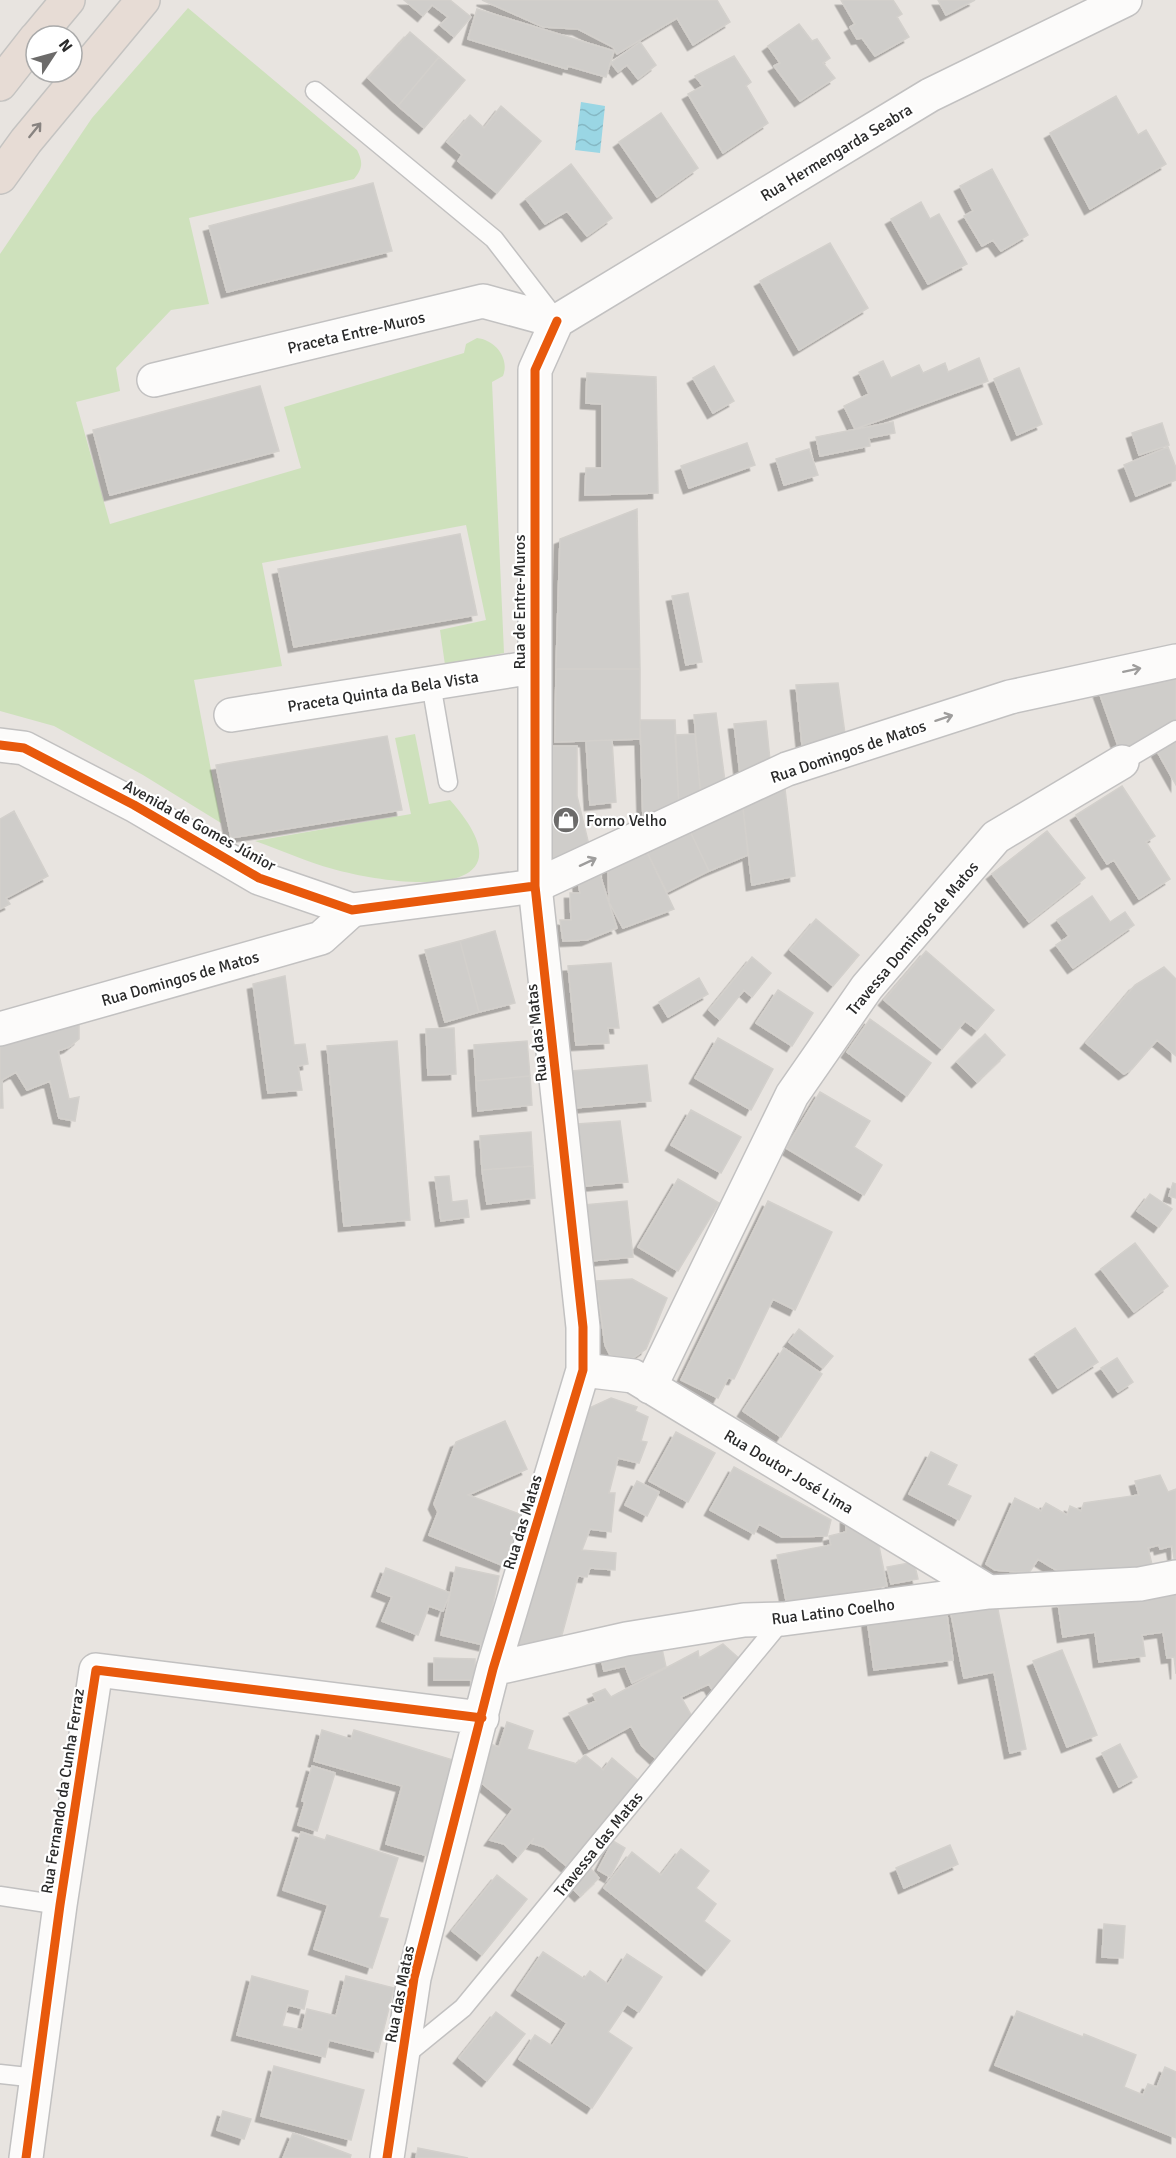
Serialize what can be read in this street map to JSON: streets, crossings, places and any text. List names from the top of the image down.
{
  "streets": {
    "street": [
      "Rua Hermengarda Seabra",
      "Praceta Entre-Muros",
      "Rua de Entre-Muros",
      "Praceta Quinta da Bela Vista",
      "Rua Domingos de Matos",
      "Avenida de Gomes Júnior",
      "Travessa Domingos de Matos",
      "Rua das Matas",
      "Rua Doutor José Lima",
      "Rua Latino Coelho",
      "Rua Fernando da Cunha Ferraz"
    ],
    "lane": ["Travessa das Matas"]
  },
  "crossings": [
    ["Rua Hermengarda Seabra", "Praceta Entre-Muros"],
    ["Rua Hermengarda Seabra", "Rua de Entre-Muros"],
    ["Praceta Entre-Muros", "Rua de Entre-Muros"],
    ["Rua de Entre-Muros", "Praceta Quinta da Bela Vista"],
    ["Rua de Entre-Muros", "Rua Domingos de Matos"],
    ["Rua de Entre-Muros", "Avenida de Gomes Júnior"],
    ["Rua de Entre-Muros", "Rua das Matas"],
    ["Rua Domingos de Matos", "Avenida de Gomes Júnior"],
    ["Rua Domingos de Matos", "Rua das Matas"],
    ["Avenida de Gomes Júnior", "Rua das Matas"],
    ["Travessa Domingos de Matos", "Rua Doutor José Lima"],
    ["Rua das Matas", "Rua Doutor José Lima"],
    ["Rua das Matas", "Rua Latino Coelho"],
    ["Rua das Matas", "Rua Fernando da Cunha Ferraz"],
    ["Rua das Matas", "Travessa das Matas"],
    ["Rua Doutor José Lima", "Rua Latino Coelho"],
    ["Rua Latino Coelho", "Travessa das Matas"]
  ],
  "one_way": ["Rua Domingos de Matos"],
  "places": {
    "shop": ["Forno Velho"]
  },
  "north": "top right"
}
